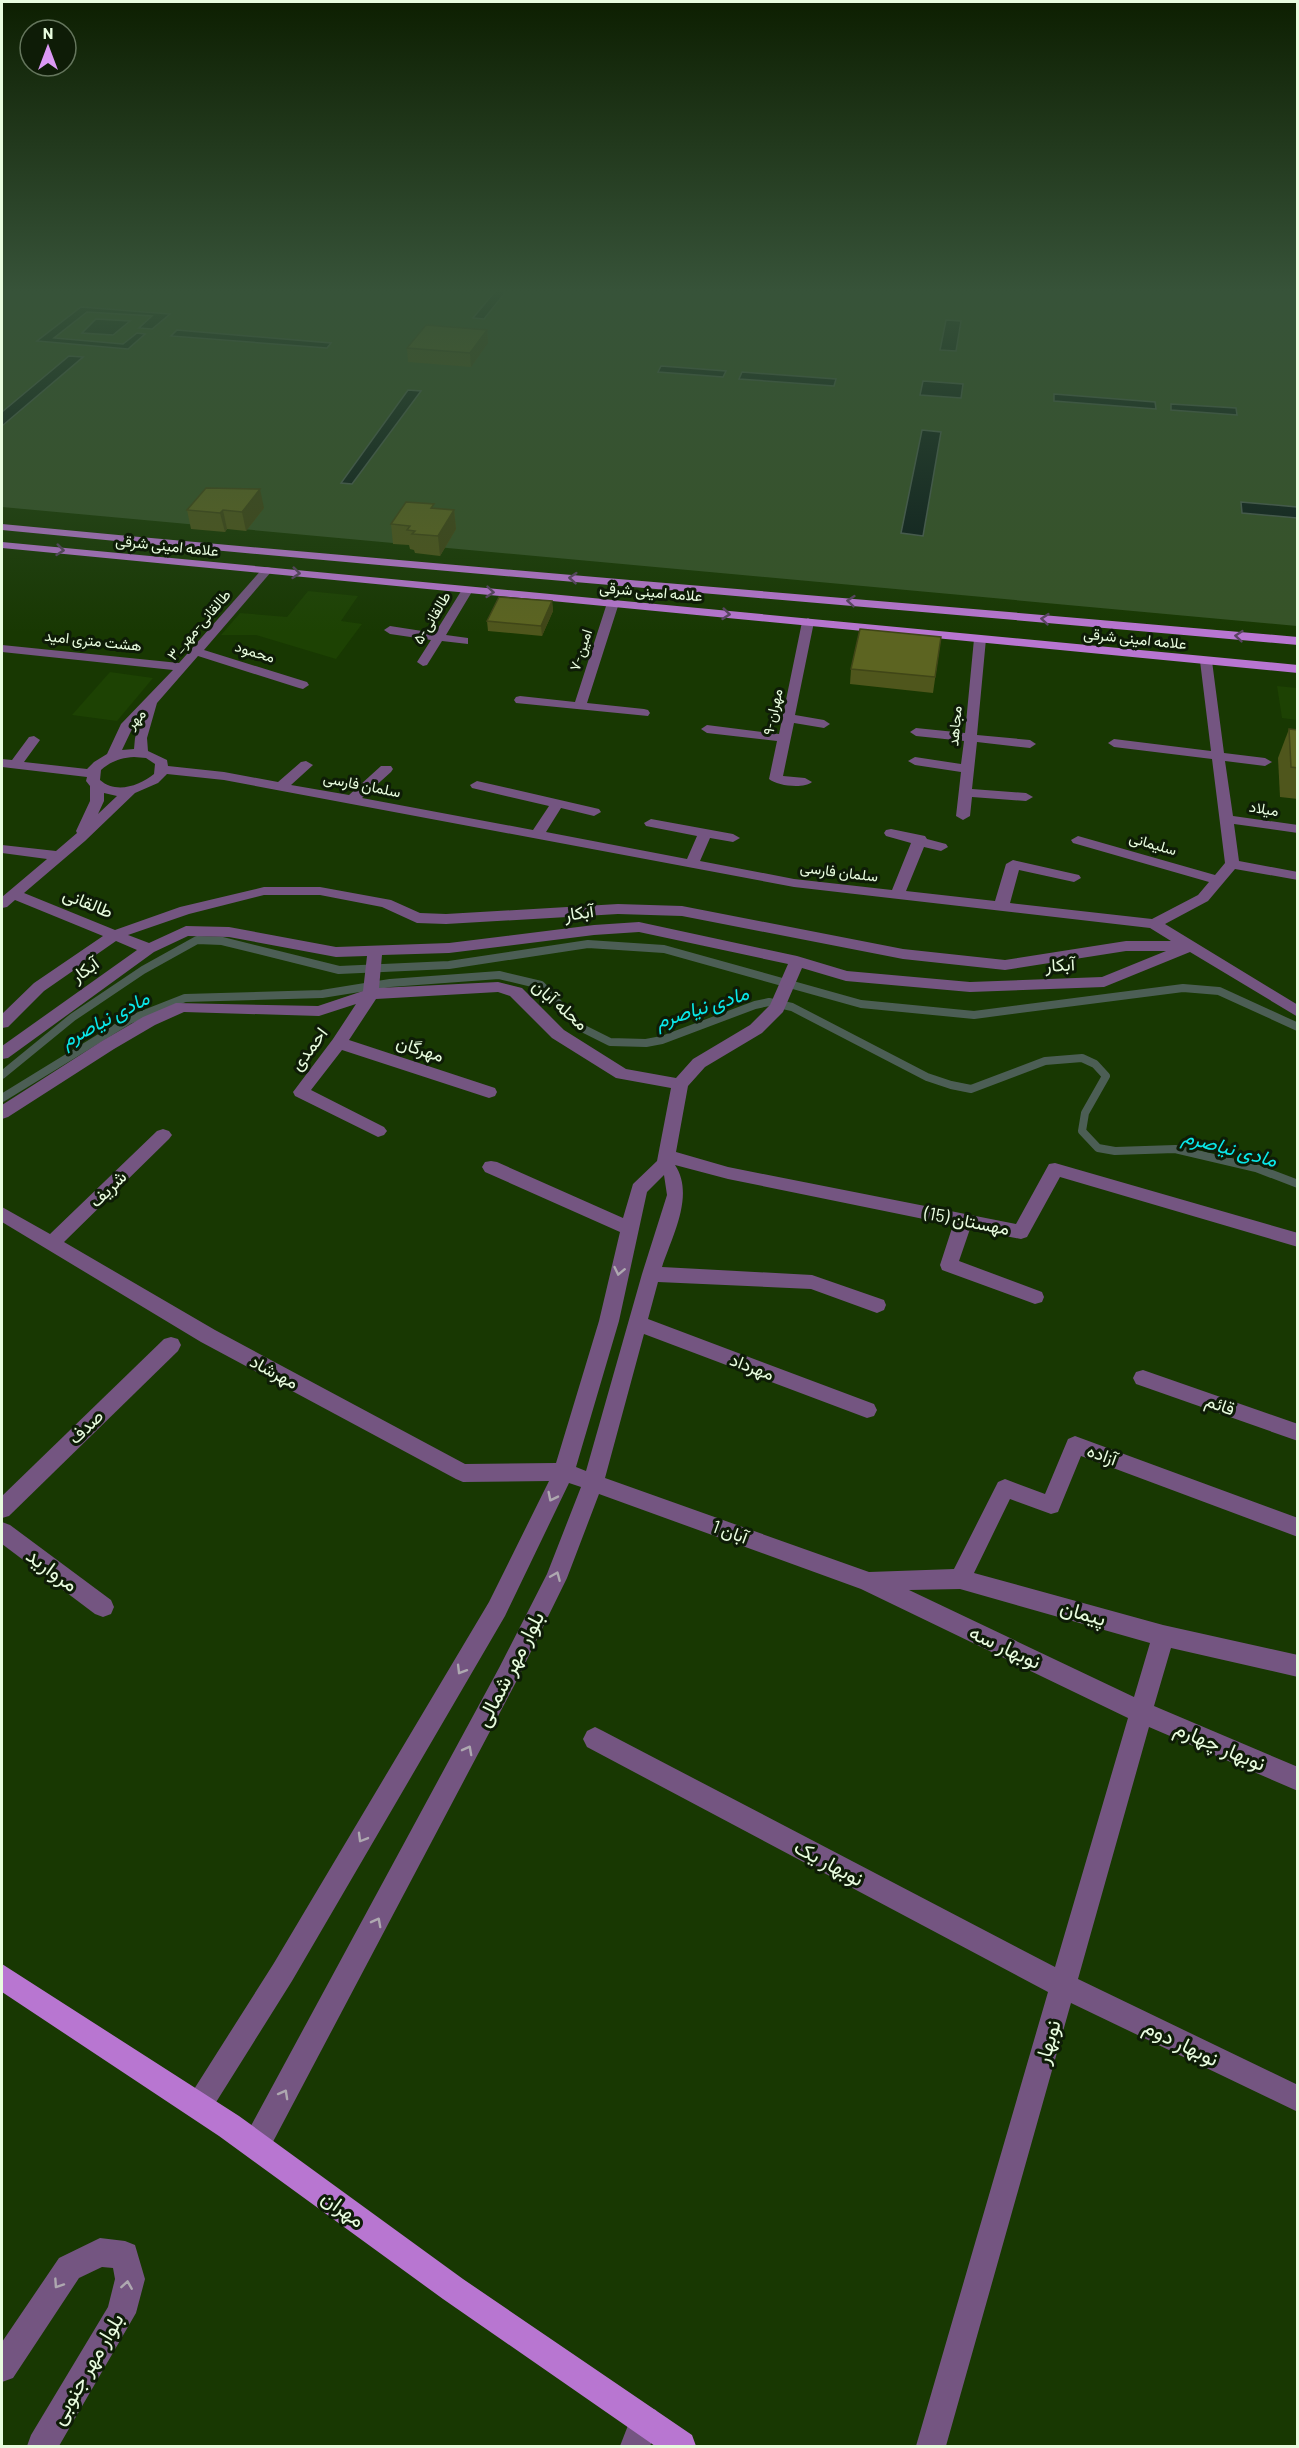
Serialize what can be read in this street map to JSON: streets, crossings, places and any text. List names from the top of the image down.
{
  "streets": {
    "main road": ["علامه امینی شرقی", "مهران"],
    "street": [
      "۵-طالقانی",
      "۳_طالقانی-مهر",
      "هشت متری امید",
      "۷-امین",
      "محمود",
      "۹-مهران",
      "مهر",
      "مجاهد",
      "سلمان فارسی",
      "میلاد",
      "سلیمانی",
      "طالقانی",
      "آبکار",
      "محله آبان",
      "احمدی",
      "مهرگان",
      "شریف",
      "مهستان (15)",
      "مهرداد",
      "مهرشاد",
      "قائم",
      "صدف",
      "آزاده",
      "1 آبان",
      "مروارید",
      "پیمان",
      "نوبهار سه",
      "بلوار مهر شمالی",
      "نوبهار چهارم",
      "نوبهار یک",
      "نوبهار",
      "نوبهار دوم",
      "بلوار مهر جنوبی"
    ]
  },
  "crossings": [
    ["علامه امینی شرقی", "۵-طالقانی"],
    ["علامه امینی شرقی", "۳_طالقانی-مهر"],
    ["علامه امینی شرقی", "۷-امین"],
    ["علامه امینی شرقی", "۹-مهران"],
    ["علامه امینی شرقی", "مجاهد"],
    ["۳_طالقانی-مهر", "هشت متری امید"],
    ["۳_طالقانی-مهر", "محمود"],
    ["۳_طالقانی-مهر", "مهر"],
    ["مهر", "سلمان فارسی"],
    ["طالقانی", "آبکار"],
    ["آبکار", "احمدی"],
    ["محله آبان", "احمدی"],
    ["احمدی", "مهرگان"],
    ["شریف", "مهرشاد"],
    ["مهستان (15)", "بلوار مهر شمالی"],
    ["مهرداد", "بلوار مهر شمالی"],
    ["مهرشاد", "1 آبان"],
    ["مهرشاد", "بلوار مهر شمالی"],
    ["آزاده", "پیمان"],
    ["1 آبان", "پیمان"],
    ["1 آبان", "نوبهار سه"],
    ["1 آبان", "بلوار مهر شمالی"],
    ["پیمان", "نوبهار سه"],
    ["پیمان", "نوبهار"],
    ["نوبهار سه", "نوبهار چهارم"],
    ["نوبهار سه", "نوبهار"],
    ["بلوار مهر شمالی", "مهران"],
    ["نوبهار چهارم", "نوبهار"],
    ["نوبهار یک", "نوبهار"],
    ["نوبهار یک", "نوبهار دوم"],
    ["نوبهار", "نوبهار دوم"]
  ],
  "water": ["مادی نیاصرم"],
  "north": "top"
}
